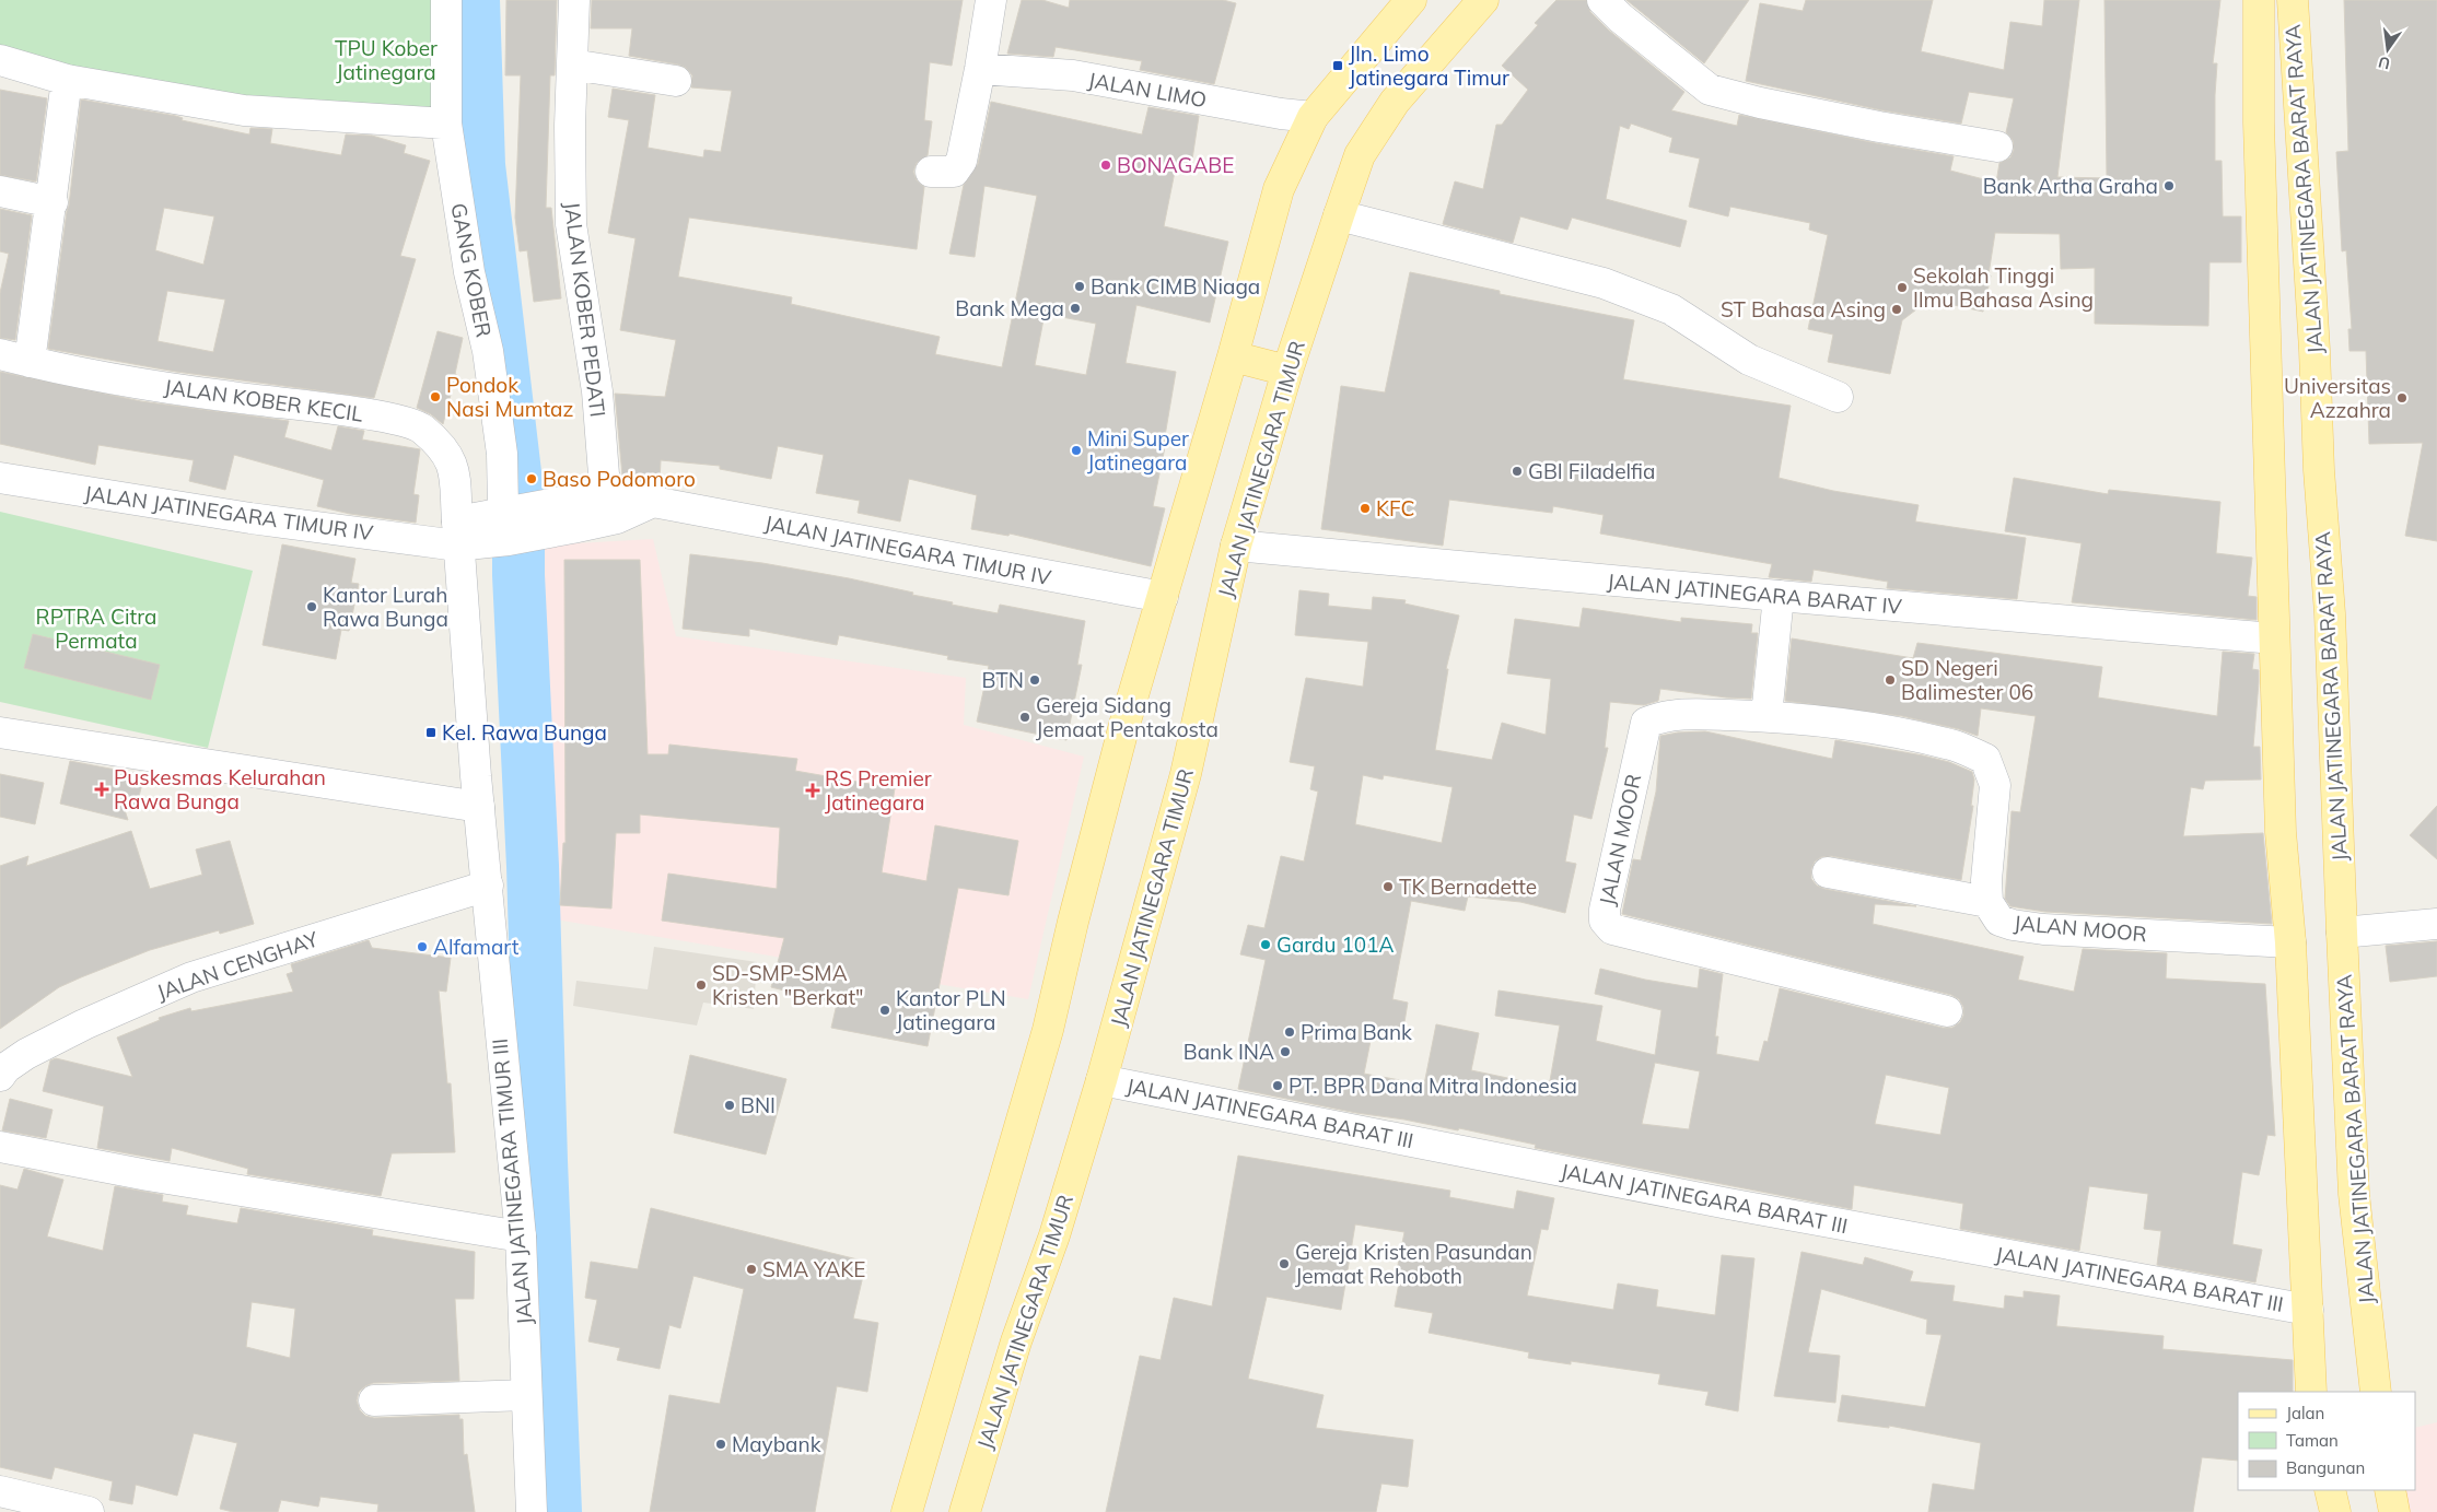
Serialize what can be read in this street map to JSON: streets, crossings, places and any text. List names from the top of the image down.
{
  "streets": {
    "main road": ["JALAN JATINEGARA BARAT RAYA", "JALAN JATINEGARA TIMUR"],
    "street": [
      "JALAN LIMO",
      "GANG KOBER",
      "JALAN KOBER PEDATI",
      "JALAN KOBER KECIL",
      "JALAN JATINEGARA TIMUR IV",
      "JALAN JATINEGARA BARAT IV",
      "JALAN MOOR",
      "JALAN CENGHAY",
      "JALAN JATINEGARA BARAT III",
      "JALAN JATINEGARA TIMUR III"
    ]
  },
  "crossings": [
    ["JALAN JATINEGARA BARAT RAYA", "JALAN JATINEGARA BARAT IV"],
    ["JALAN JATINEGARA BARAT RAYA", "JALAN MOOR"],
    ["JALAN JATINEGARA BARAT RAYA", "JALAN JATINEGARA BARAT III"],
    ["GANG KOBER", "JALAN JATINEGARA TIMUR IV"],
    ["JALAN KOBER PEDATI", "JALAN JATINEGARA TIMUR IV"],
    ["JALAN KOBER KECIL", "JALAN JATINEGARA TIMUR IV"],
    ["JALAN JATINEGARA TIMUR", "JALAN JATINEGARA BARAT IV"],
    ["JALAN JATINEGARA TIMUR", "JALAN JATINEGARA BARAT III"],
    ["JALAN CENGHAY", "JALAN JATINEGARA TIMUR III"]
  ],
  "parks": ["TPU Kober Jatinegara", "RPTRA Citra Permata"],
  "places": {
    "transit": ["Jln. Limo Jatinegara Timur", "Kel. Rawa Bunga"],
    "other": [
      "BONAGABE",
      "Bank Artha Graha",
      "Bank CIMB Niaga",
      "Sekolah Tinggi Ilmu Bahasa Asing",
      "Bank Mega",
      "ST Bahasa Asing",
      "Pondok Nasi Mumtaz",
      "Universitas Azzahra",
      "Mini Super Jatinegara",
      "GBI Filadelfia",
      "Baso Podomoro",
      "KFC",
      "Kantor Lurah Rawa Bunga",
      "BTN",
      "SD Negeri Balimester 06",
      "Gereja Sidang Jemaat Pentakosta",
      "TK Bernadette",
      "Gardu 101A",
      "Alfamart",
      "SD-SMP-SMA Kristen \"Berkat\"",
      "Kantor PLN Jatinegara",
      "Prima Bank",
      "Bank INA",
      "PT. BPR Dana Mitra Indonesia",
      "BNI",
      "Gereja Kristen Pasundan Jemaat Rehoboth",
      "SMA YAKE",
      "Maybank"
    ],
    "health": ["Puskesmas Kelurahan Rawa Bunga", "RS Premier Jatinegara"]
  },
  "legend": ["Jalan", "Taman", "Bangunan"],
  "north": "bottom"
}
